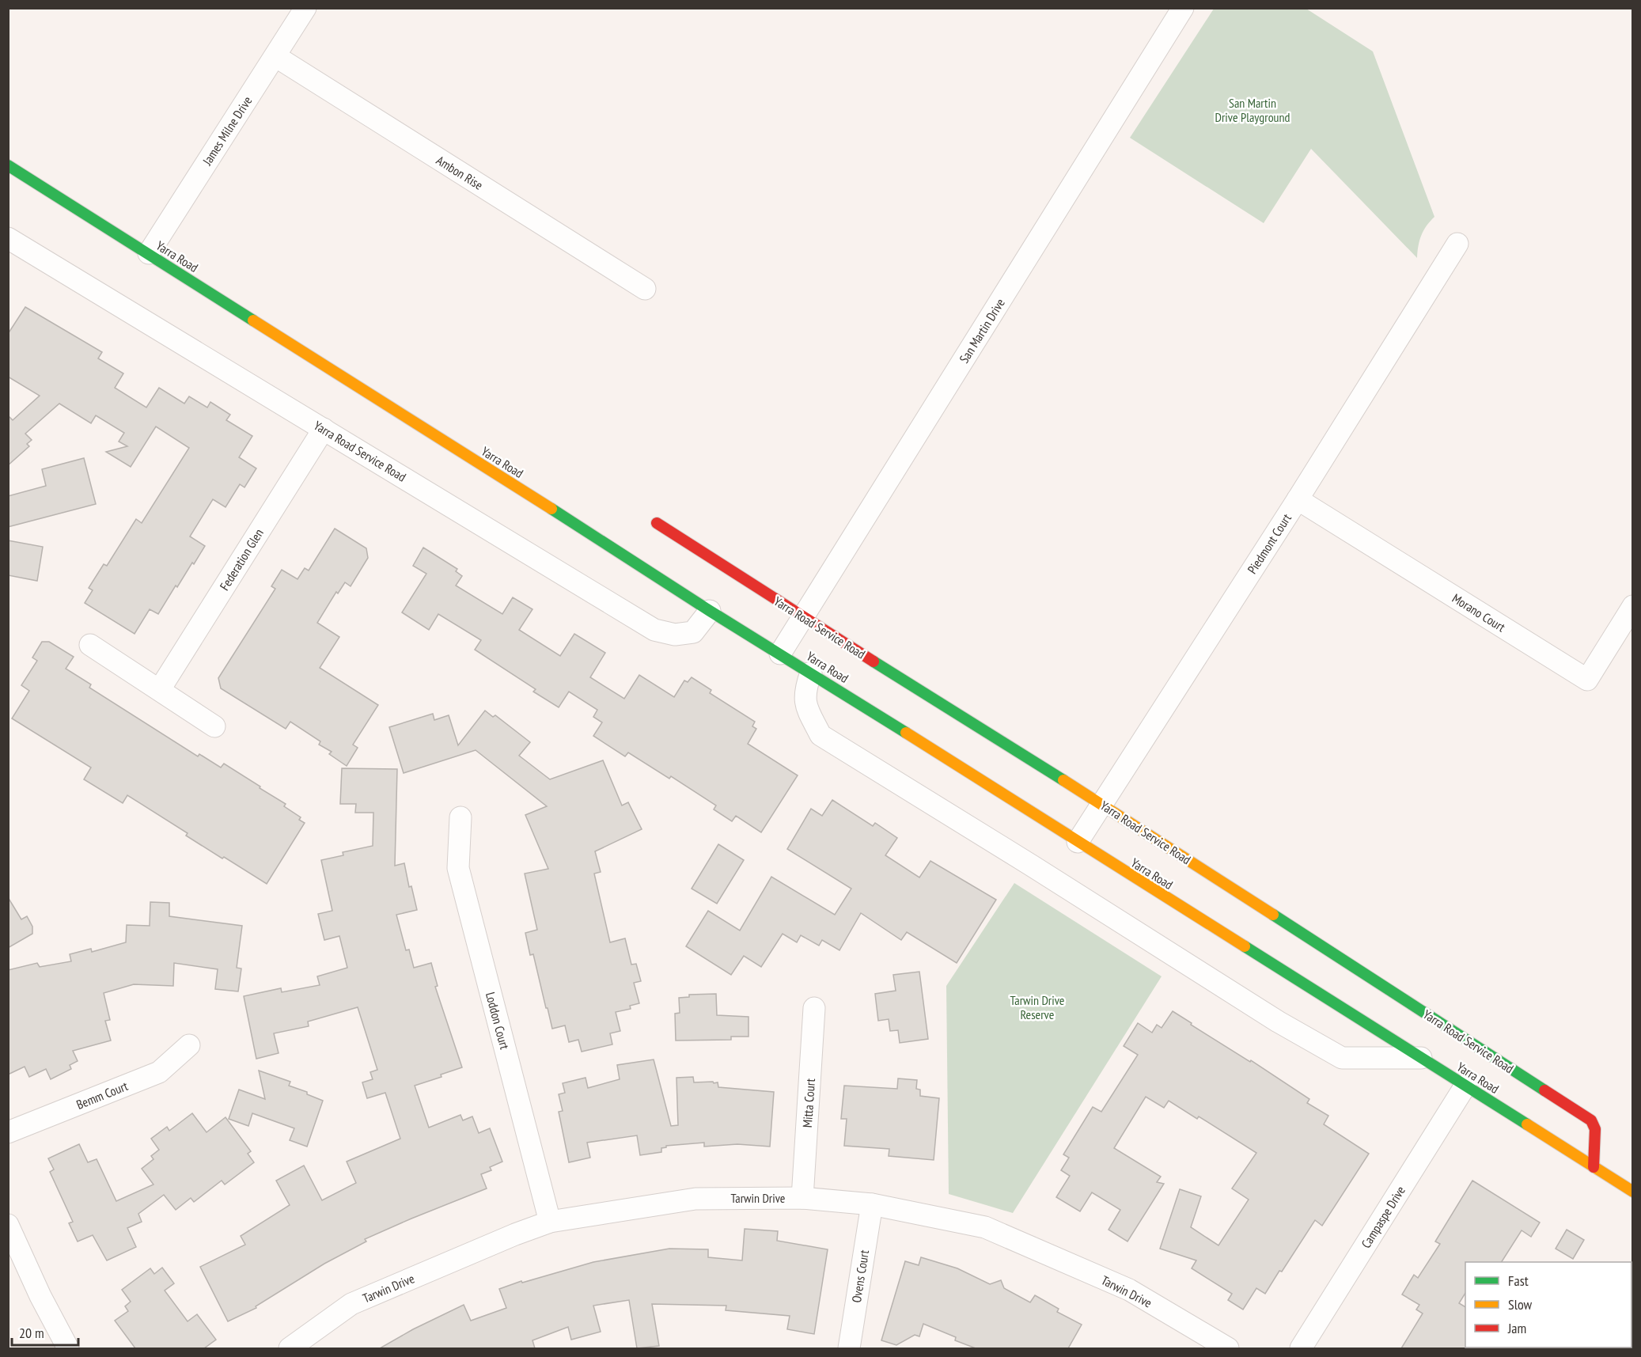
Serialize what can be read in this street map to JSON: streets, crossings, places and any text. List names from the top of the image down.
{
  "streets": {
    "main road": ["Yarra Road", "Yarra Road Service Road"],
    "street": [
      "James Milne Drive",
      "Ambon Rise",
      "San Martin Drive",
      "Piedmont Court",
      "Federation Glen",
      "Morano Court",
      "Loddon Court",
      "Bemm Court",
      "Mitta Court",
      "Tarwin Drive",
      "Campaspe Drive",
      "Ovens Court"
    ]
  },
  "crossings": [
    ["James Milne Drive", "Ambon Rise"],
    ["James Milne Drive", "Yarra Road"],
    ["Yarra Road", "San Martin Drive"],
    ["Yarra Road", "Yarra Road Service Road"],
    ["Yarra Road", "Piedmont Court"],
    ["Yarra Road", "Campaspe Drive"],
    ["San Martin Drive", "Yarra Road Service Road"],
    ["Yarra Road Service Road", "Piedmont Court"],
    ["Yarra Road Service Road", "Federation Glen"],
    ["Piedmont Court", "Morano Court"],
    ["Loddon Court", "Tarwin Drive"],
    ["Mitta Court", "Tarwin Drive"],
    ["Tarwin Drive", "Ovens Court"]
  ],
  "parks": ["San Martin Drive Playground", "Tarwin Drive Reserve"],
  "legend": ["Fast", "Slow", "Jam"],
  "scale_bar": "20 m"
}
